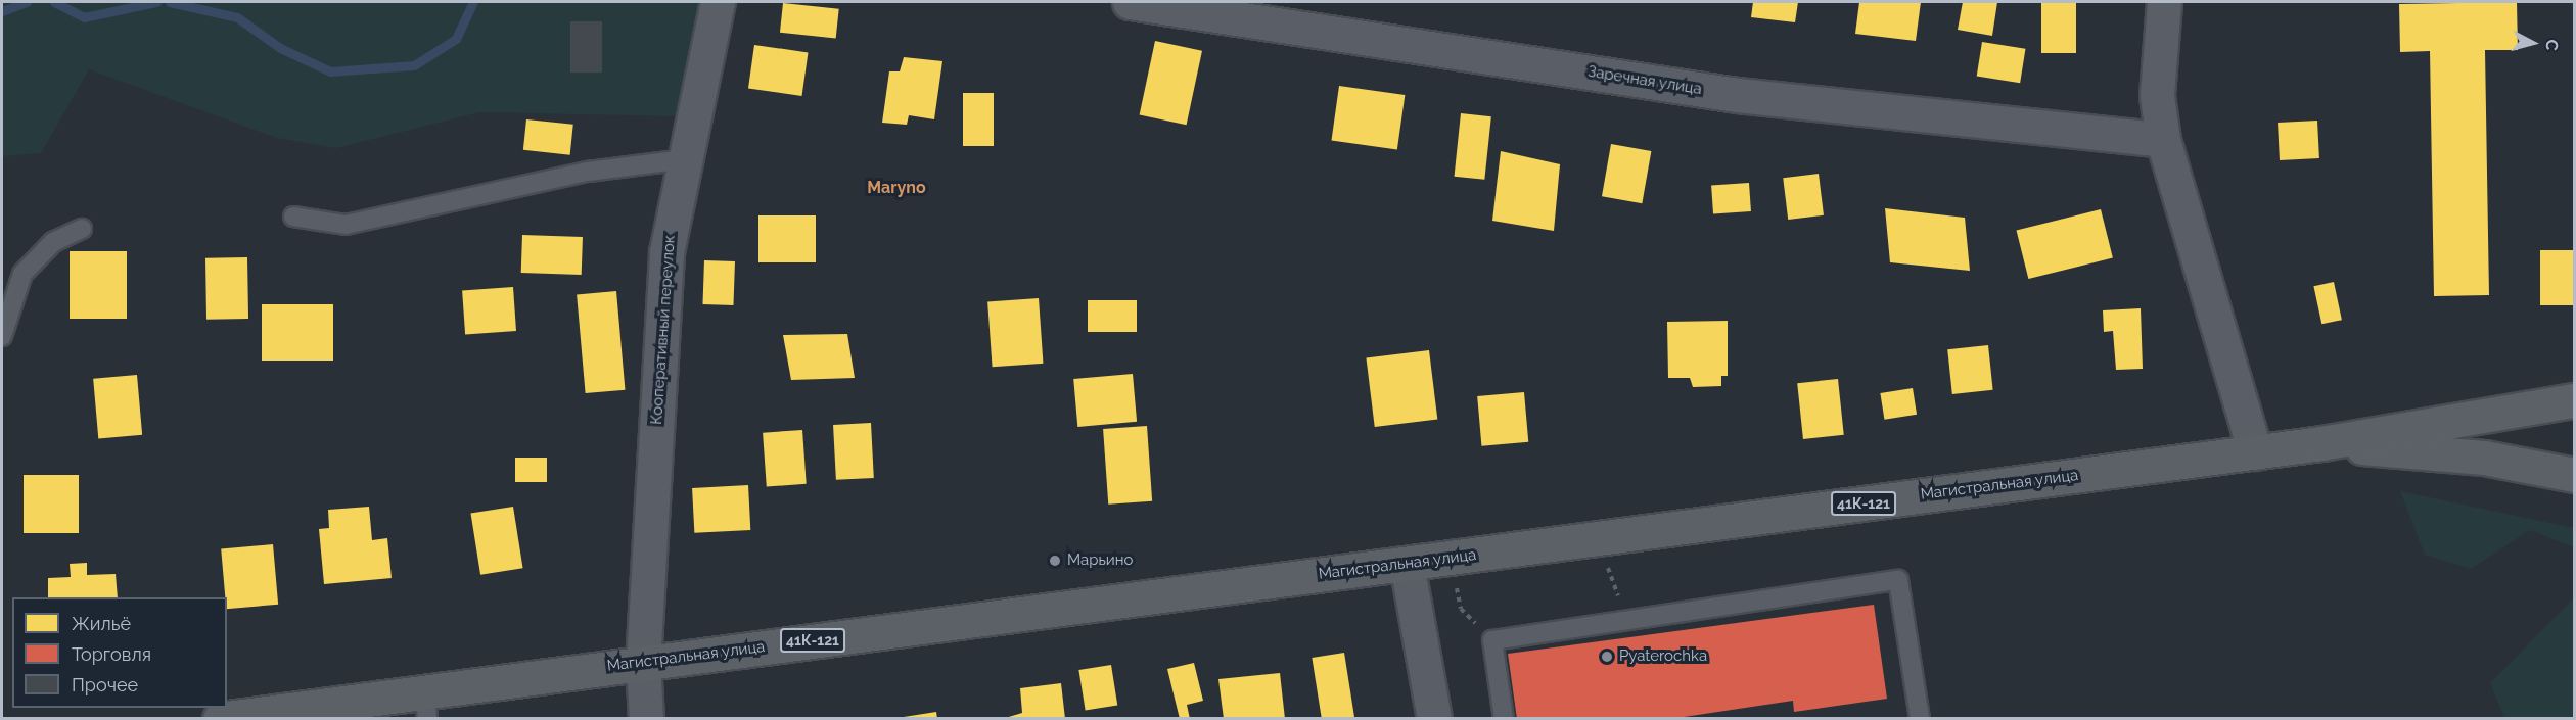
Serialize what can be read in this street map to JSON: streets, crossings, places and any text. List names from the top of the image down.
{
  "streets": {
    "main road": ["Магистральная улица", "41К-121"],
    "street": ["Заречная улица", "Кооперативный переулок"]
  },
  "crossings": [
    ["Кооперативный переулок", "Магистральная улица"]
  ],
  "districts": ["Maryno"],
  "places": ["Марьино", "Pyaterochka"],
  "legend": ["Жильё", "Торговля", "Прочее"],
  "north": "right"
}
